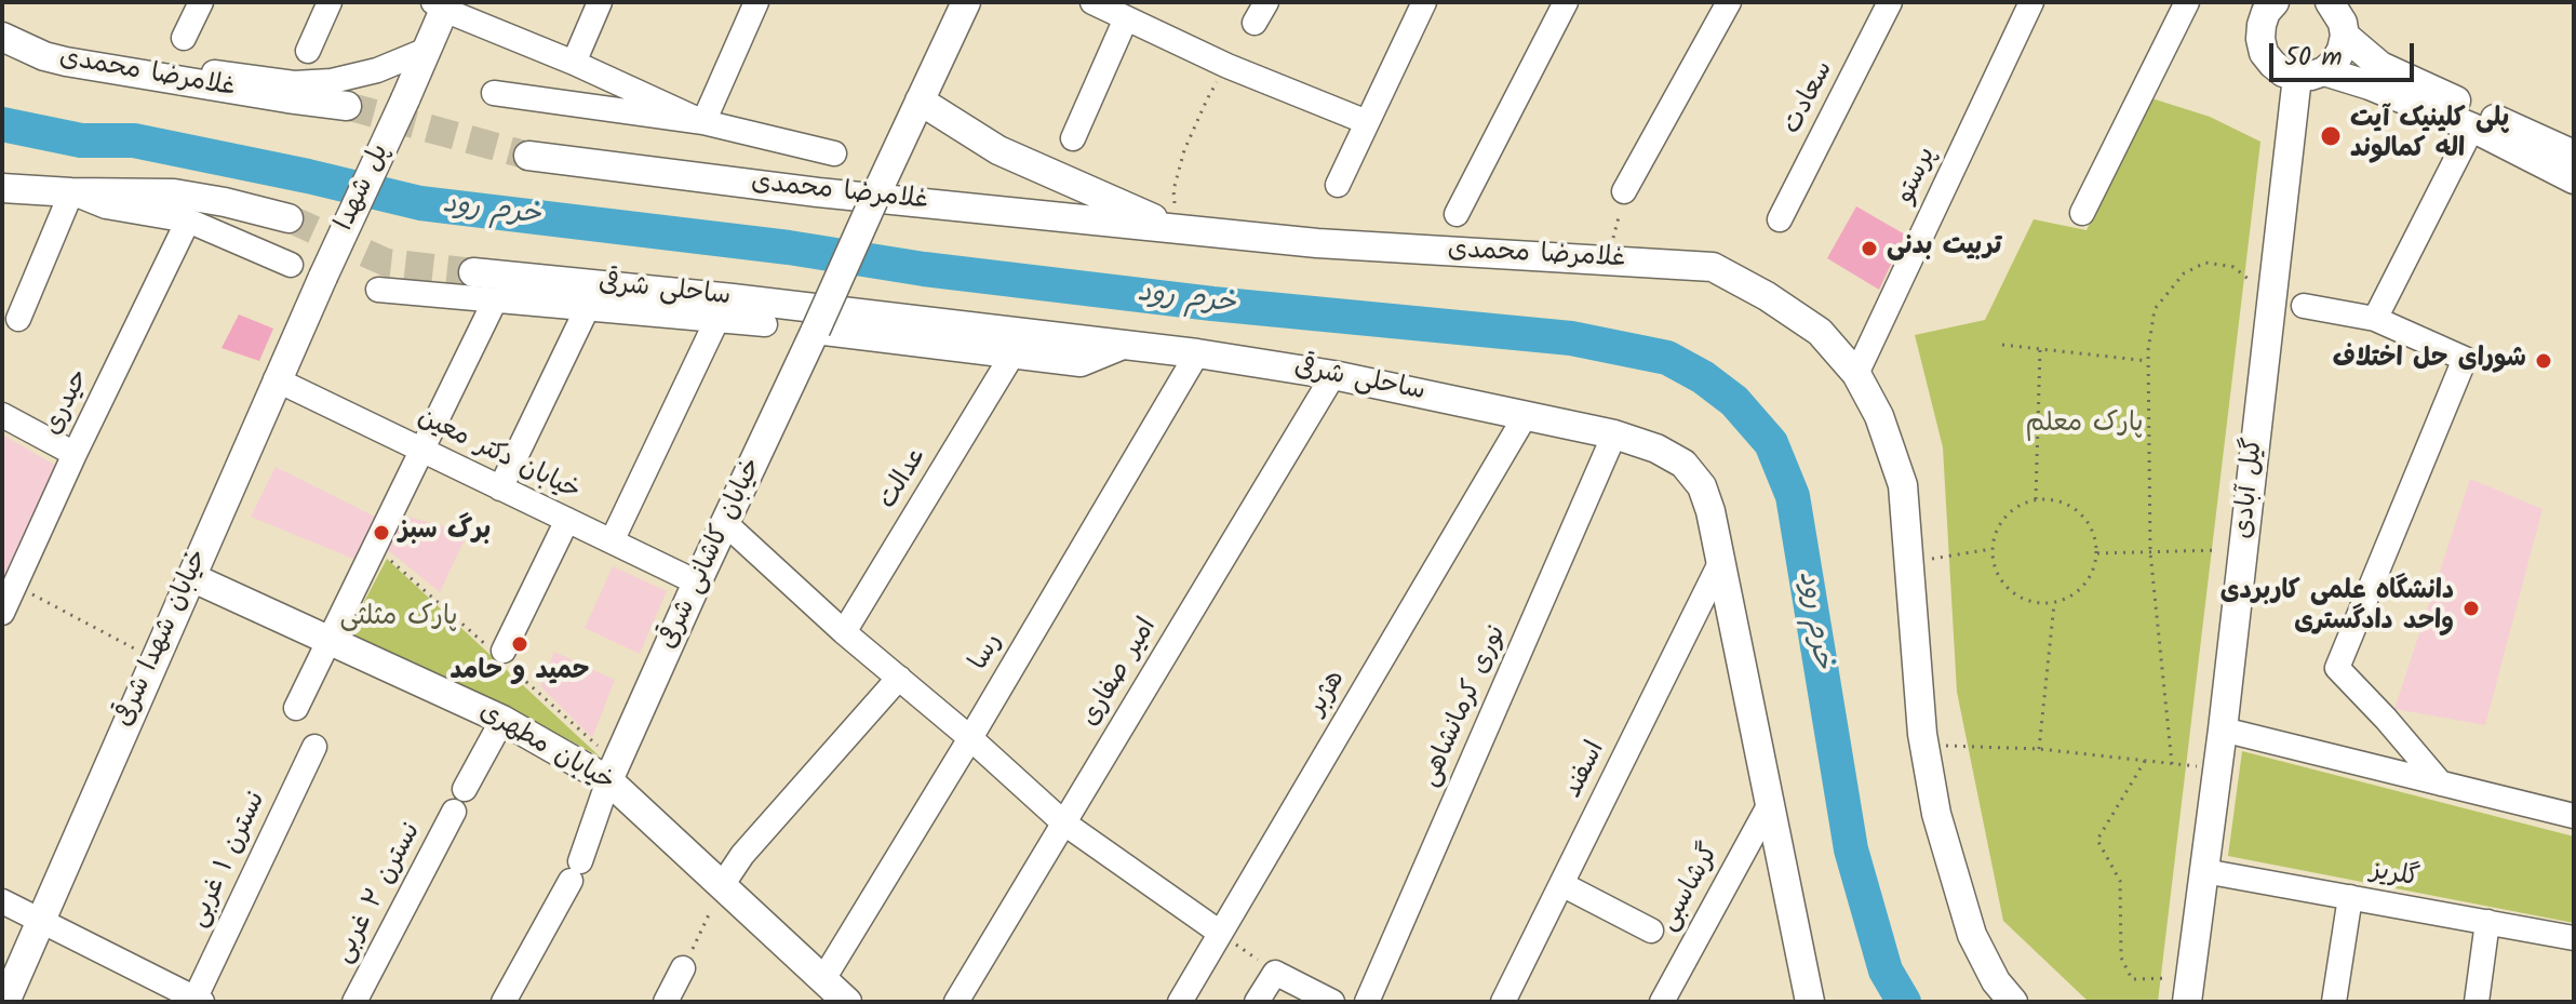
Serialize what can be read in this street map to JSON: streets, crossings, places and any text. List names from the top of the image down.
{
  "streets": {
    "main road": [
      "غلامرضا محمدی",
      "پل شهدا",
      "ساحلی شرقی",
      "گیل آبادی",
      "خیابان کاشانی شرقی",
      "خیابان شهدا شرقی",
      "خیابان مطهری"
    ],
    "street": [
      "سعادت",
      "پرستو",
      "حیدری",
      "خیابان دکتر معین",
      "عدالت",
      "رسا",
      "امیر صفاری",
      "هژبر",
      "نوری کرمانشاهی",
      "اسفند",
      "نسترن ۱ غربی",
      "گلریز",
      "گرشاسبی",
      "نسترن ۲ غربی"
    ]
  },
  "crossings": [
    ["غلامرضا محمدی", "پرستو"],
    ["پل شهدا", "خیابان شهدا شرقی"],
    ["ساحلی شرقی", "رسا"],
    ["ساحلی شرقی", "امیر صفاری"],
    ["ساحلی شرقی", "هژبر"],
    ["ساحلی شرقی", "نوری کرمانشاهی"],
    ["ساحلی شرقی", "اسفند"],
    ["ساحلی شرقی", "گرشاسبی"],
    ["خیابان دکتر معین", "خیابان کاشانی شرقی"],
    ["خیابان دکتر معین", "خیابان شهدا شرقی"],
    ["گیل آبادی", "گلریز"],
    ["خیابان کاشانی شرقی", "خیابان مطهری"],
    ["خیابان شهدا شرقی", "خیابان مطهری"],
    ["رسا", "خیابان مطهری"]
  ],
  "water": ["خرم رود"],
  "parks": ["پارک معلم", "پارک مثلثی"],
  "places": [
    "پلی کلینیک آیت اله کمالوند",
    "تربیت بدنی",
    "شورای حل اختلاف",
    "برگ سبز",
    "دانشگاه علمی کاربردی واحد دادگستری",
    "حمید و حامد"
  ],
  "scale_bar": "50 m"
}
